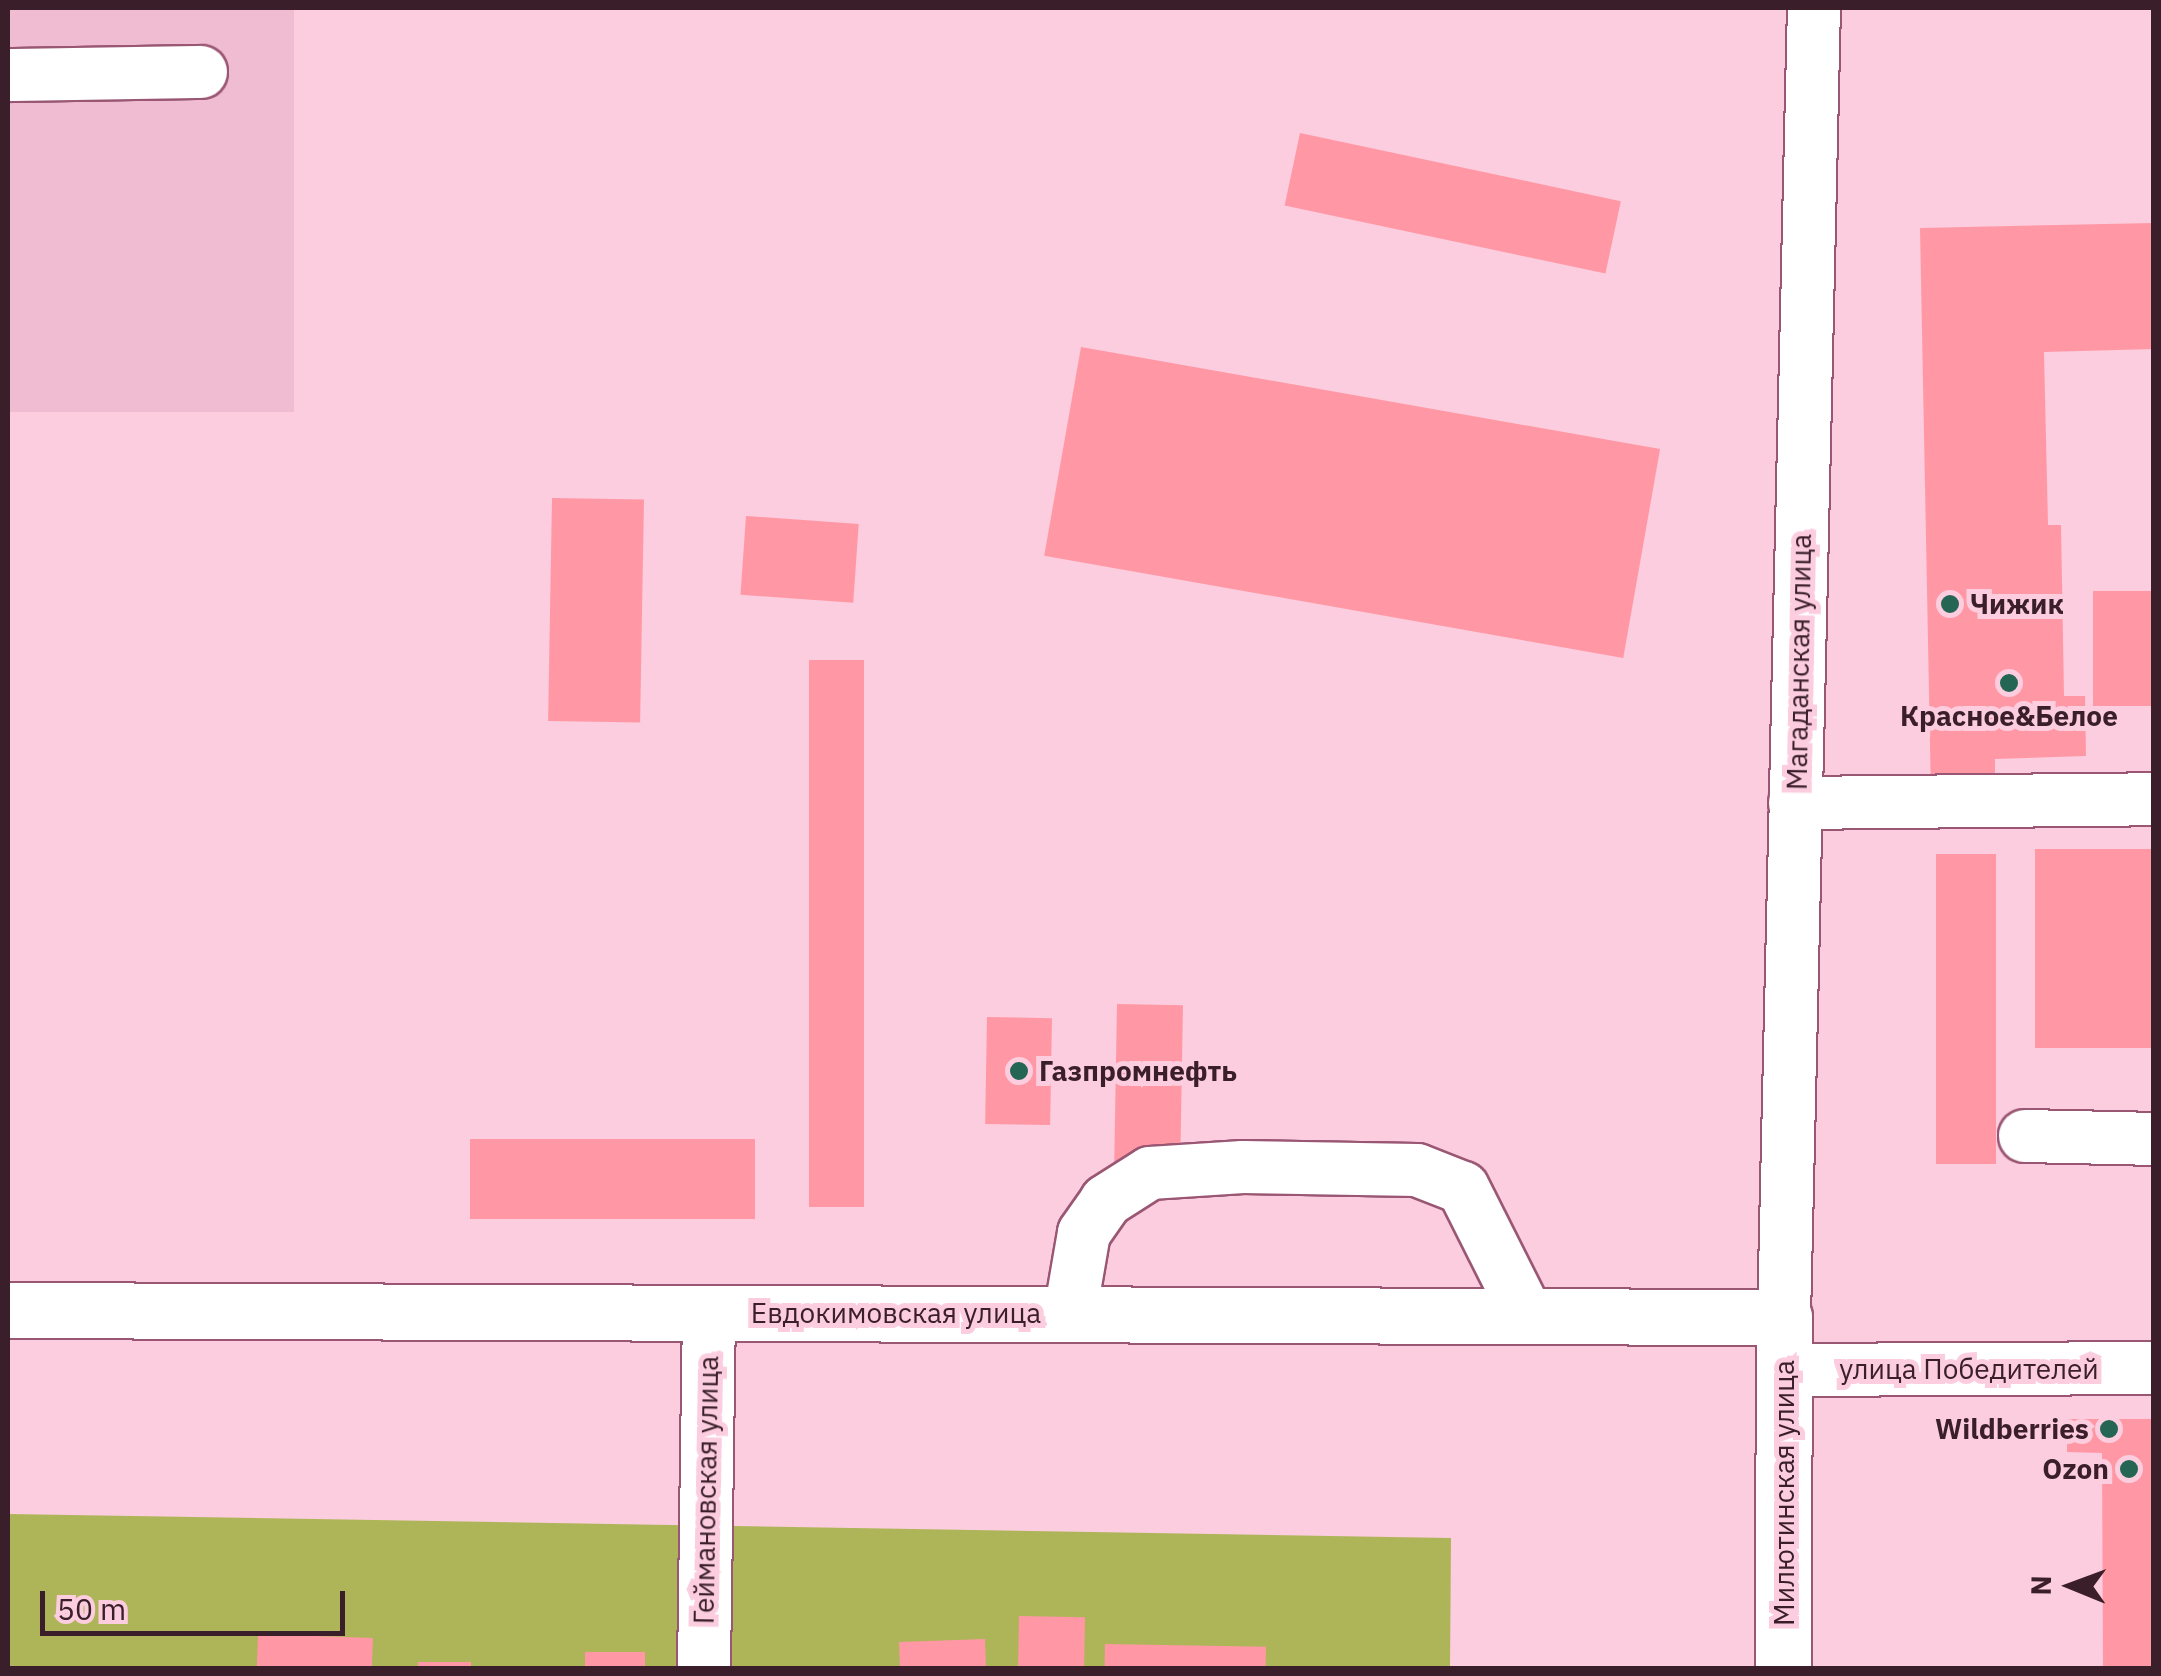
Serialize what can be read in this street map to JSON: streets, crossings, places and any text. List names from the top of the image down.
{
  "streets": {
    "main road": ["Евдокимовская улица", "Милютинская улица"],
    "street": ["Магаданская улица", "улица Победителей", "Геймановская улица"]
  },
  "crossings": [
    ["Магаданская улица", "Евдокимовская улица"],
    ["Магаданская улица", "Милютинская улица"],
    ["Евдокимовская улица", "Геймановская улица"],
    ["Евдокимовская улица", "Милютинская улица"],
    ["улица Победителей", "Милютинская улица"]
  ],
  "places": [
    "Чижик",
    "Красное&Белое",
    "Газпромнефть",
    "Wildberries",
    "Ozon"
  ],
  "scale_bar": "50 m",
  "north": "left"
}
